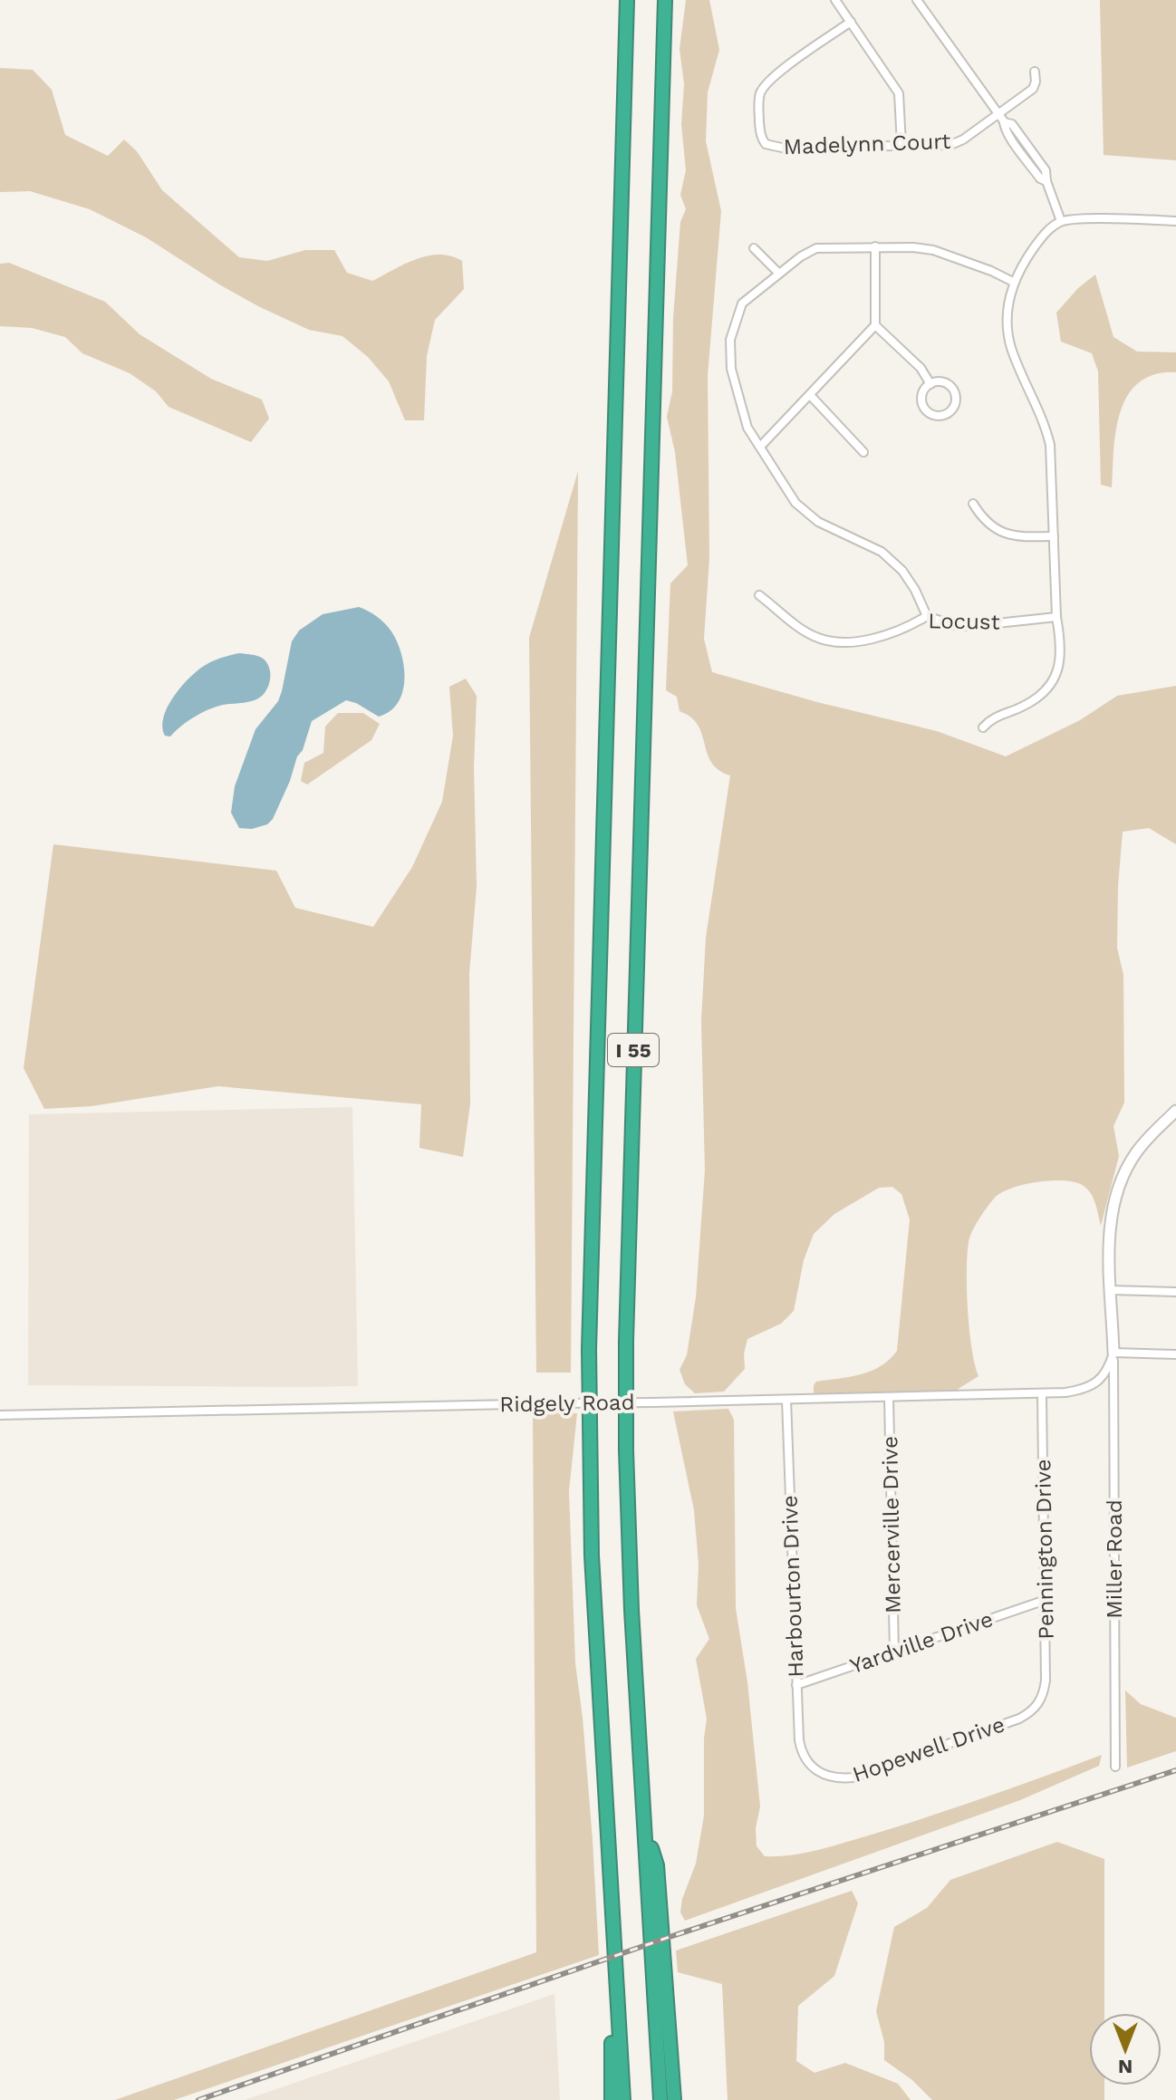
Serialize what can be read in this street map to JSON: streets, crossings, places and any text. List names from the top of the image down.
{
  "streets": {
    "highway": ["I 55"],
    "street": [
      "Madelynn Court",
      "Locust",
      "Ridgely Road",
      "Mercerville Drive",
      "Pennington Drive",
      "Miller Road",
      "Harbourton Drive",
      "Yardville Drive",
      "Hopewell Drive"
    ]
  },
  "crossings": [
    ["Ridgely Road", "Mercerville Drive"],
    ["Ridgely Road", "Pennington Drive"],
    ["Ridgely Road", "Miller Road"],
    ["Ridgely Road", "Harbourton Drive"],
    ["Mercerville Drive", "Yardville Drive"],
    ["Pennington Drive", "Yardville Drive"],
    ["Pennington Drive", "Hopewell Drive"],
    ["Harbourton Drive", "Yardville Drive"],
    ["Harbourton Drive", "Hopewell Drive"]
  ],
  "north": "bottom"
}
